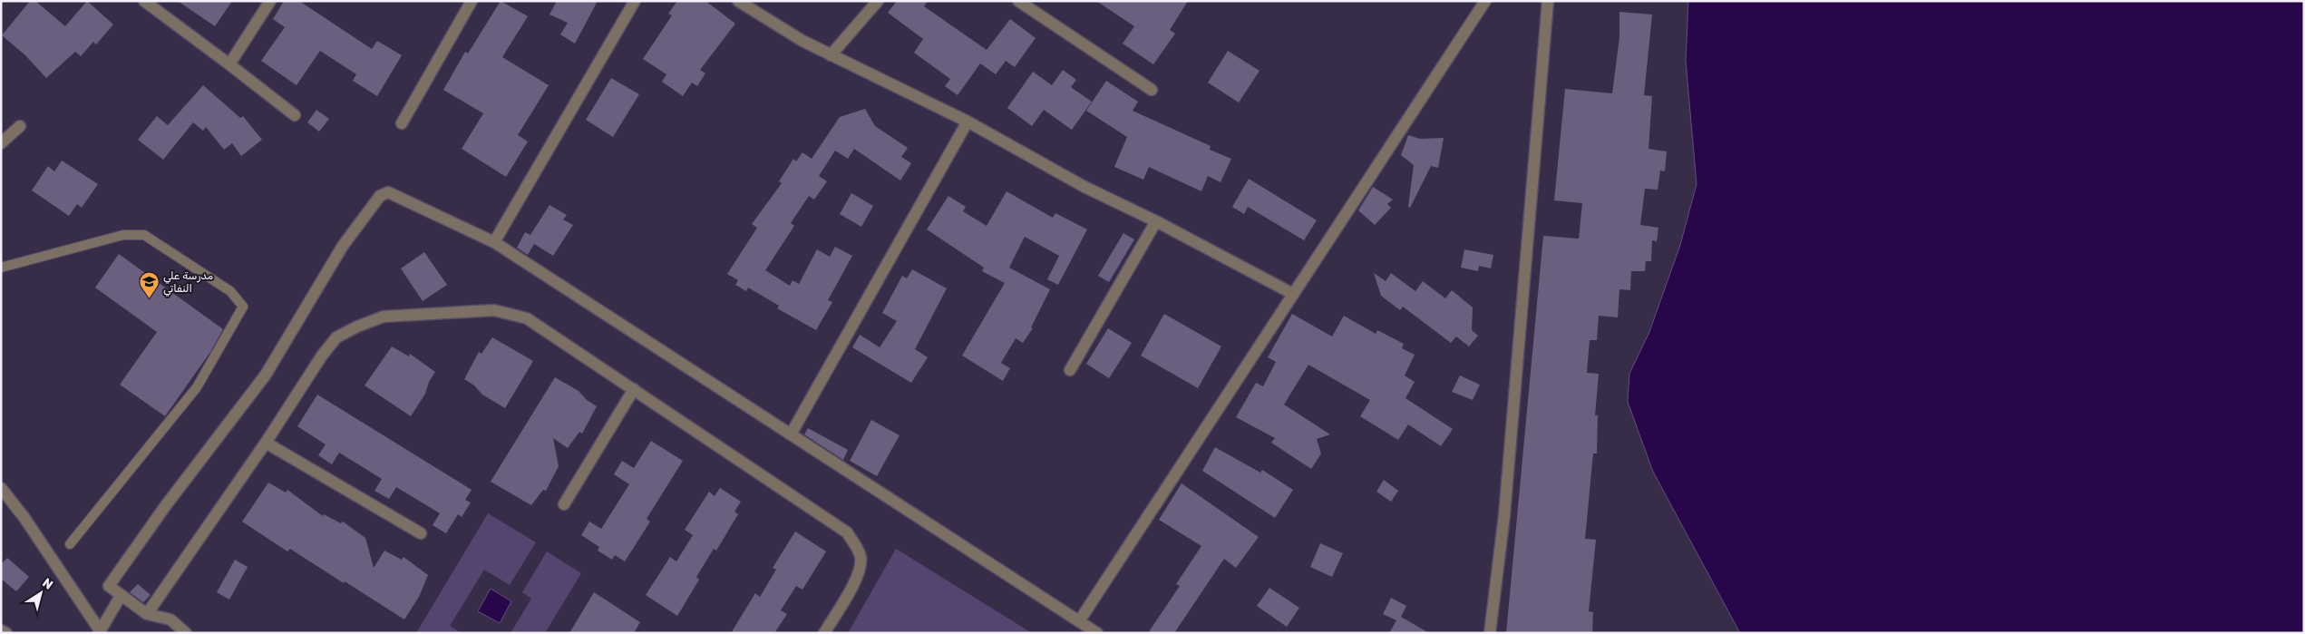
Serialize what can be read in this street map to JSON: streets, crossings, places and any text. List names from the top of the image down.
{
  "places": {
    "school or university": ["مدرسة علي النفاتي"]
  },
  "north": "top right"
}
